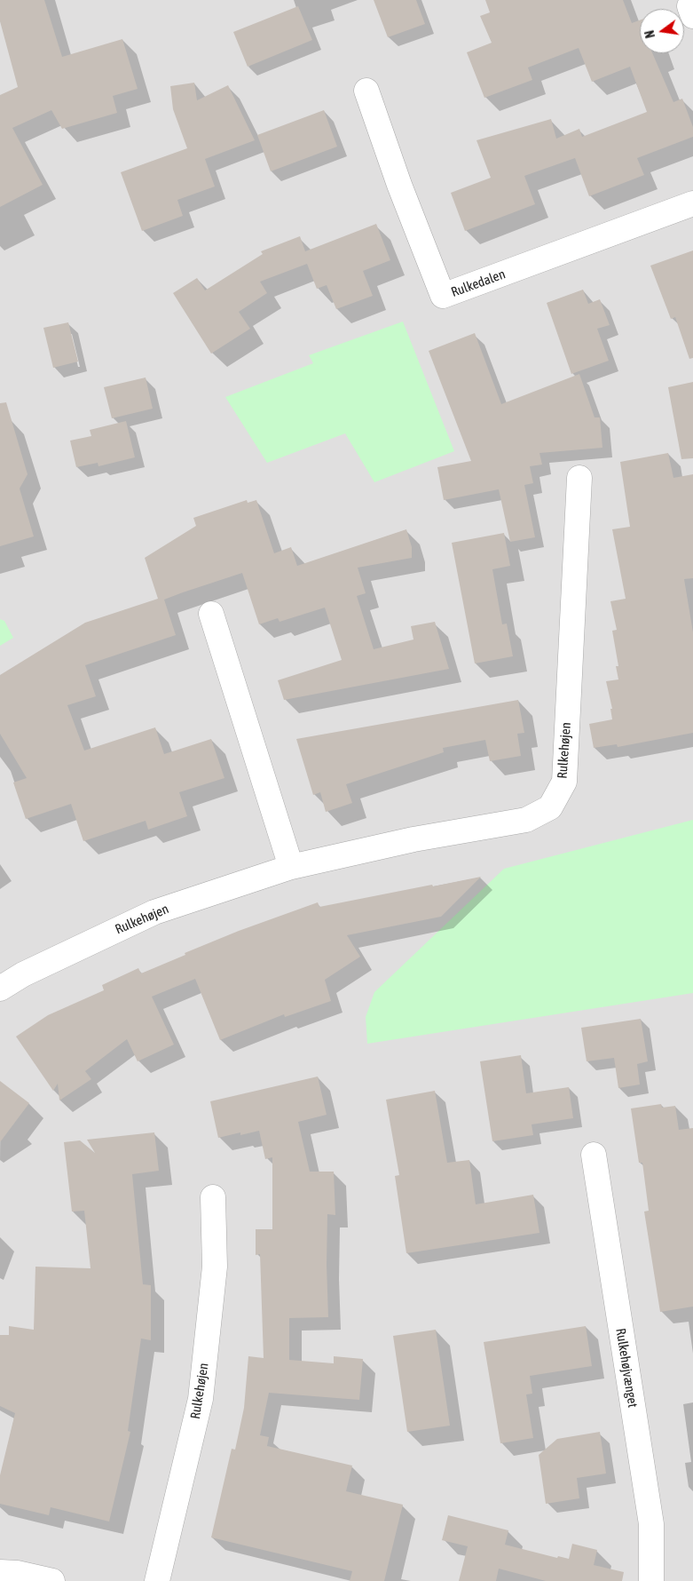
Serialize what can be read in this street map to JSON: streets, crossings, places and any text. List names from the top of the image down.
{
  "streets": {
    "street": ["Rulkedalen", "Rulkehøjen", "Rulkehøjvænget"]
  },
  "north": "left"
}
